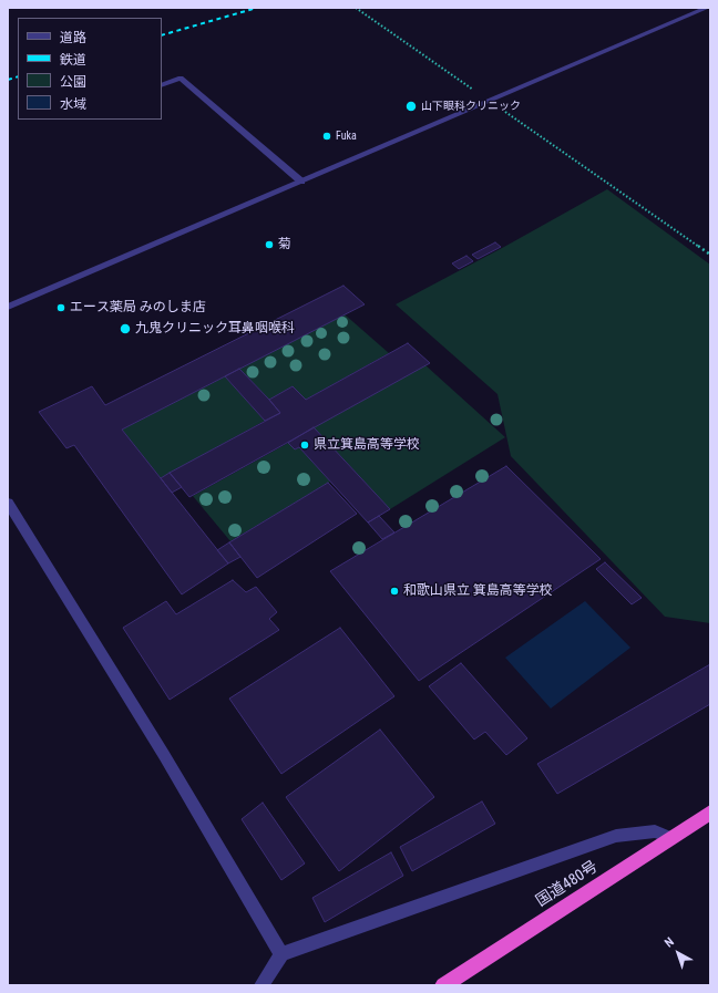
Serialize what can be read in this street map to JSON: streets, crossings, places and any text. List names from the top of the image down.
{
  "streets": {
    "highway": ["国道480号"]
  },
  "places": [
    "山下眼科クリニック",
    "Fuka",
    "菊",
    "エース薬局 みのしま店",
    "九鬼クリニック耳鼻咽喉科",
    "県立箕島高等学校",
    "和歌山県立 箕島高等学校"
  ],
  "legend": [
    "道路",
    "鉄道",
    "公園",
    "水域"
  ],
  "north": "top left"
}
